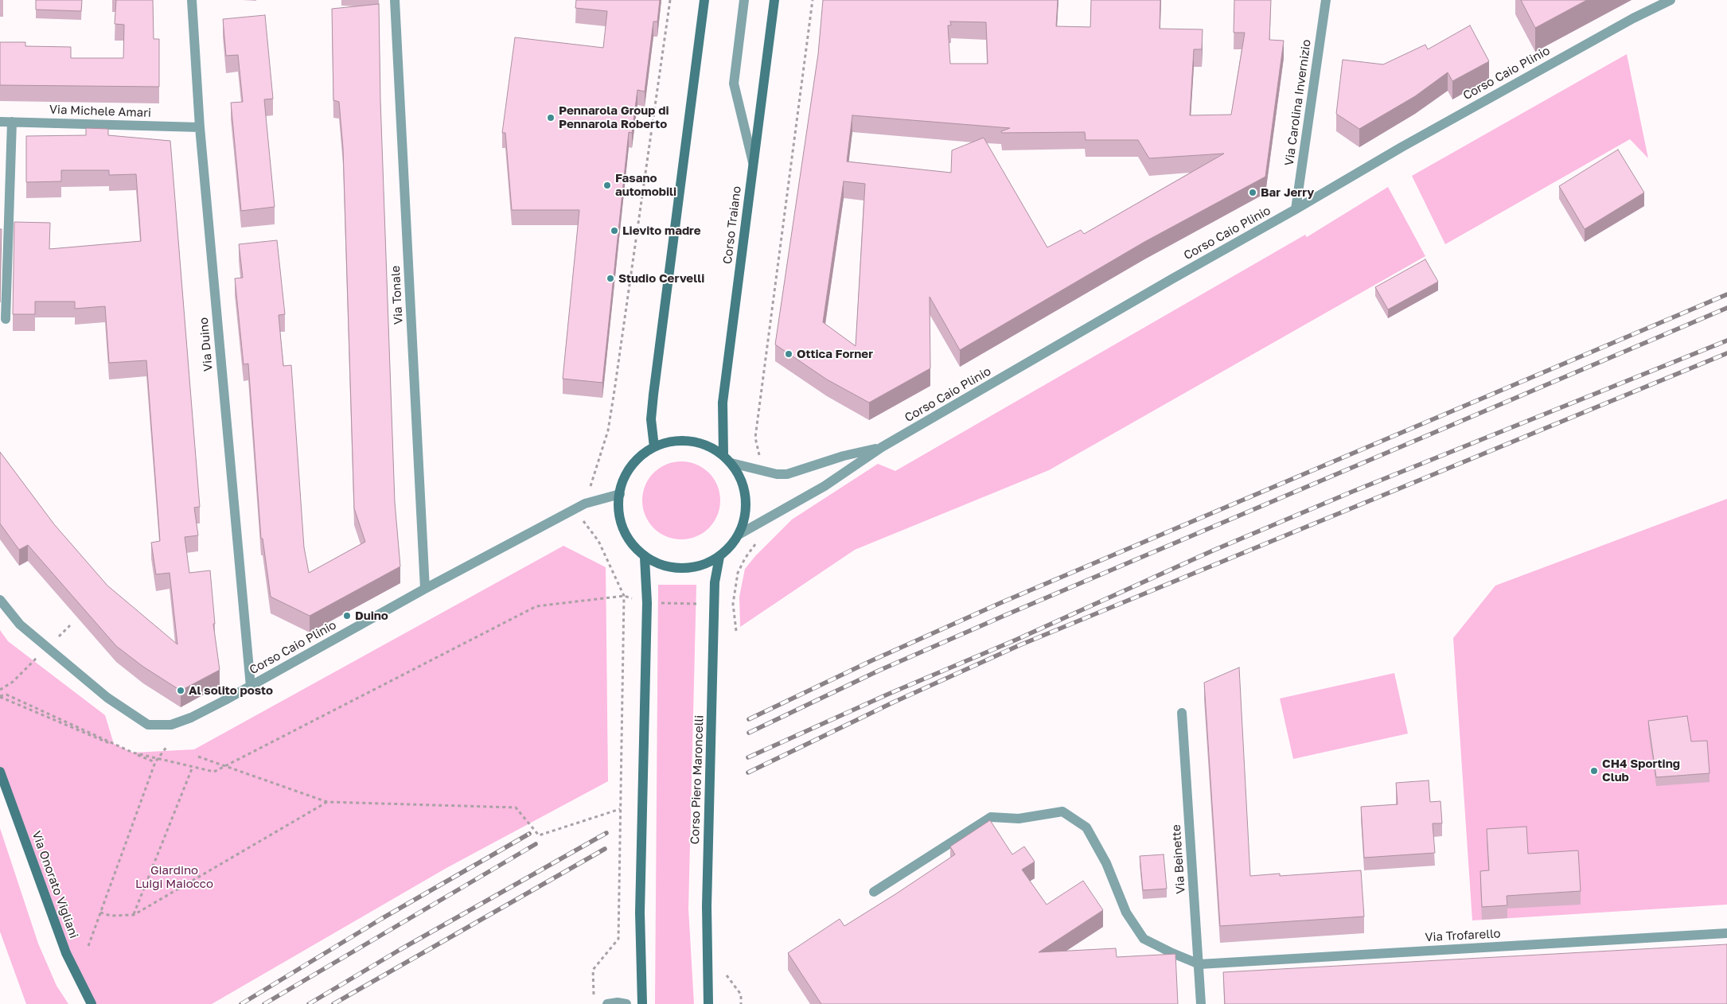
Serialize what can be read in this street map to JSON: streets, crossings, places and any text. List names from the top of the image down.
{
  "streets": {
    "main road": ["Corso Traiano", "Corso Piero Maroncelli", "Via Onorato Vigliani"],
    "street": [
      "Corso Caio Plinio",
      "Via Carolina Invernizio",
      "Via Michele Amari",
      "Via Tonale",
      "Via Duino",
      "Via Beinette",
      "Via Trofarello"
    ]
  },
  "crossings": [
    ["Corso Caio Plinio", "Via Carolina Invernizio"],
    ["Corso Caio Plinio", "Corso Traiano"],
    ["Corso Caio Plinio", "Via Tonale"],
    ["Corso Caio Plinio", "Via Duino"],
    ["Corso Caio Plinio", "Corso Piero Maroncelli"],
    ["Via Michele Amari", "Via Duino"],
    ["Corso Traiano", "Corso Piero Maroncelli"],
    ["Via Beinette", "Via Trofarello"]
  ],
  "parks": ["Giardino Luigi Maiocco"],
  "places": [
    "Pennarola Group di Pennarola Roberto",
    "Fasano automobili",
    "Bar Jerry",
    "Lievito madre",
    "Studio Cervelli",
    "Ottica Forner",
    "Duino",
    "Al solito posto",
    "CH4 Sporting Club"
  ]
}
